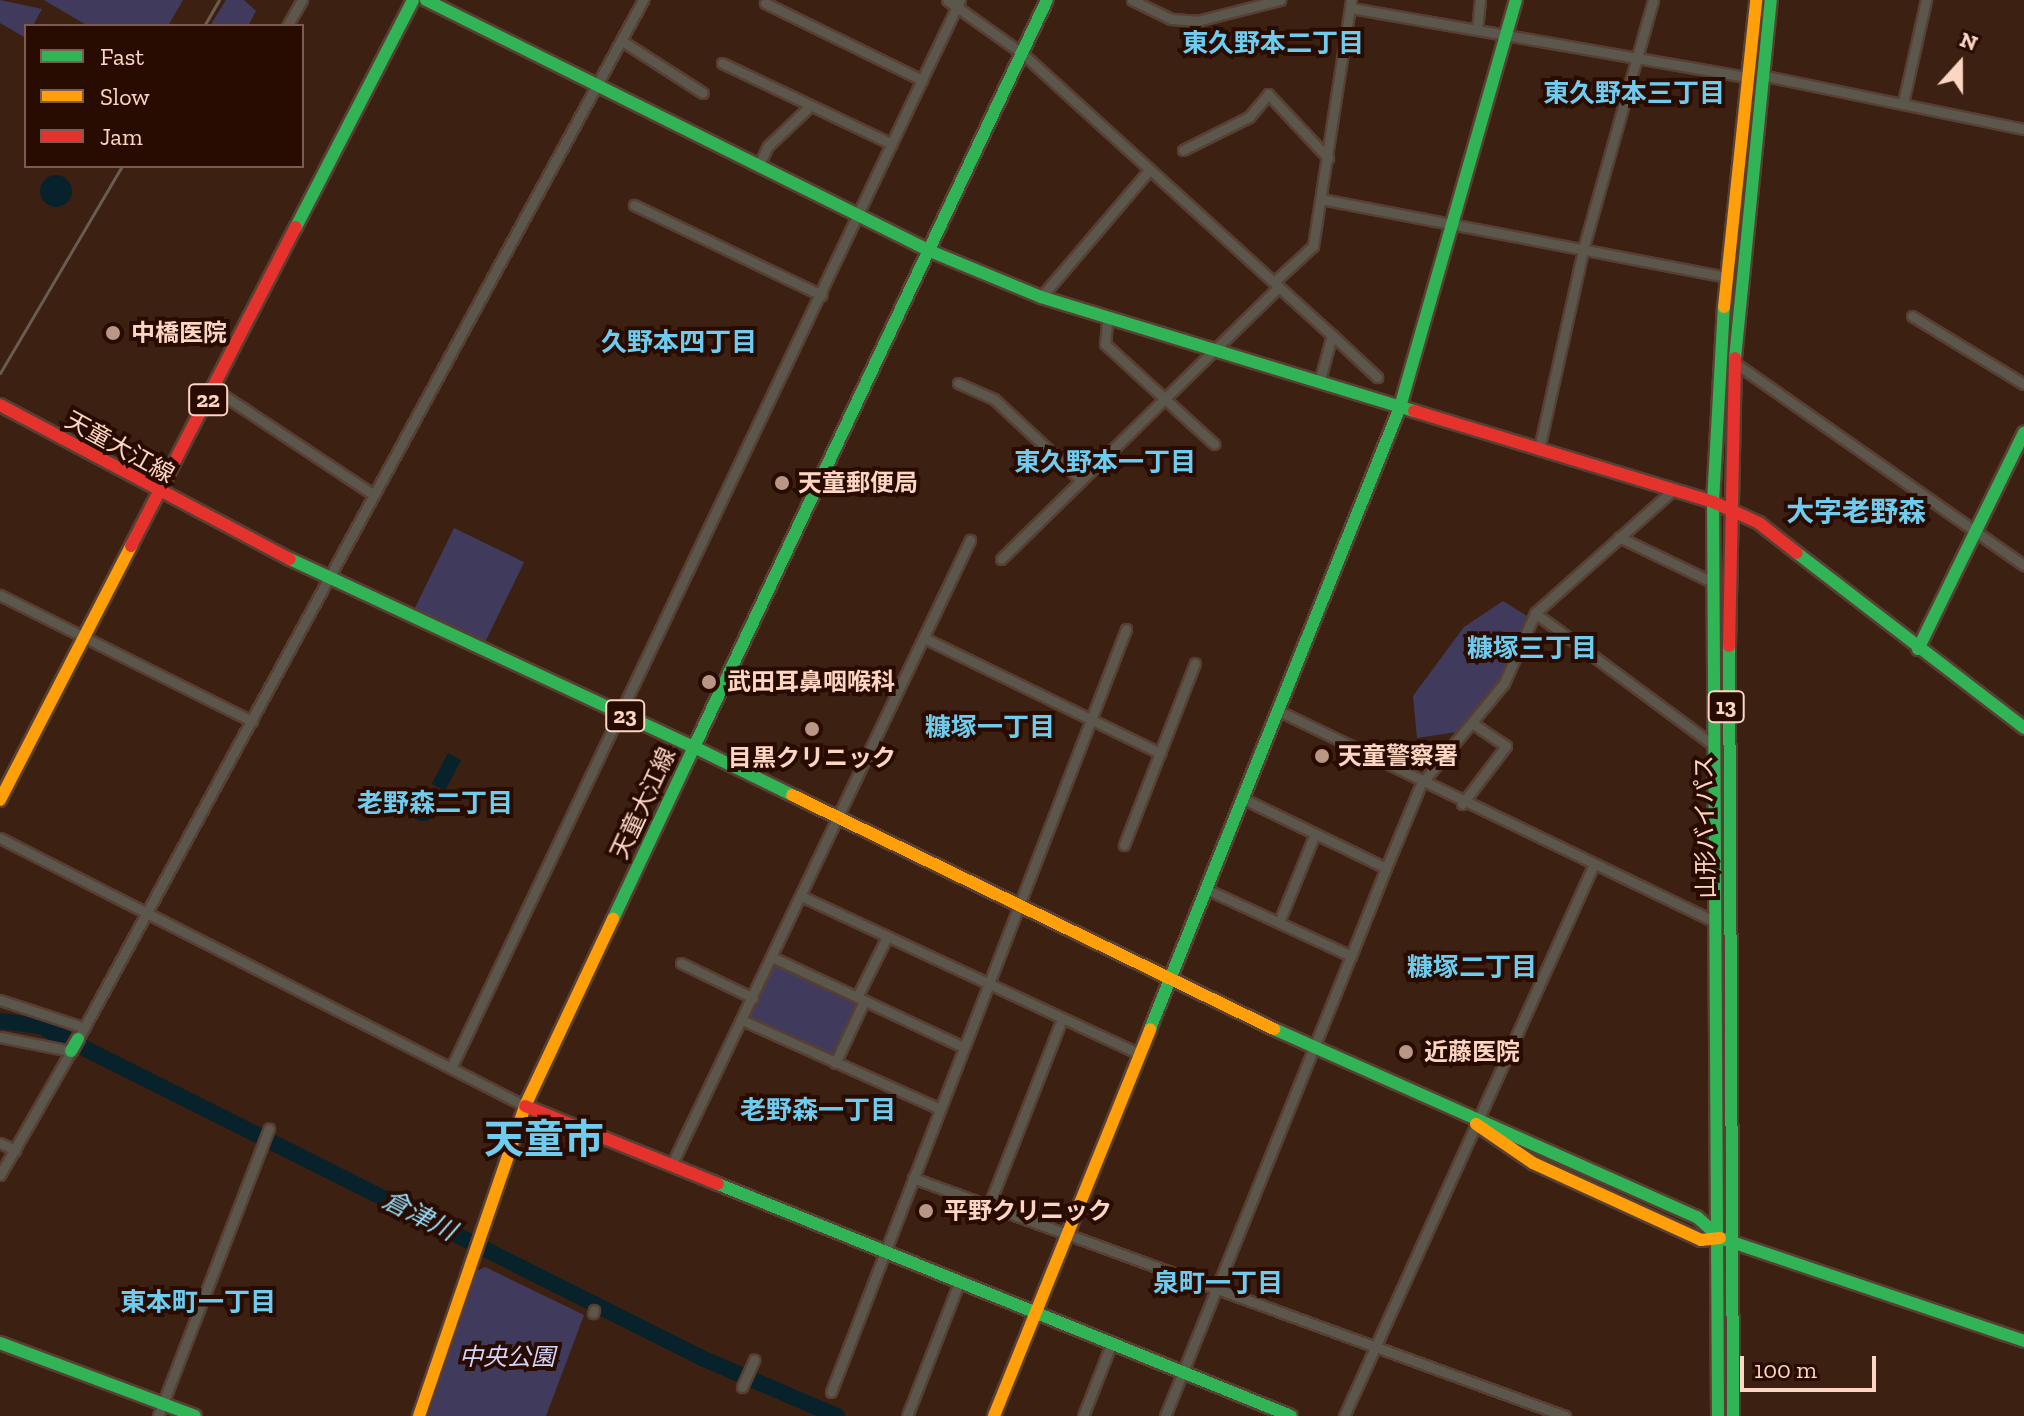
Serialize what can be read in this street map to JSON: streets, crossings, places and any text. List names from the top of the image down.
{
  "streets": {
    "main road": [
      "22",
      "天童大江線",
      "13",
      "23",
      "山形バイパス"
    ]
  },
  "crossings": [
    ["22", "天童大江線"]
  ],
  "districts": [
    "東久野本二丁目",
    "東久野本三丁目",
    "久野本四丁目",
    "東久野本一丁目",
    "大字老野森",
    "糠塚三丁目",
    "糠塚一丁目",
    "老野森二丁目",
    "糠塚二丁目",
    "老野森一丁目",
    "天童市",
    "泉町一丁目",
    "東本町一丁目"
  ],
  "water": ["倉津川"],
  "parks": ["中央公園"],
  "places": [
    "中橋医院",
    "天童郵便局",
    "武田耳鼻咽喉科",
    "目黒クリニック",
    "天童警察署",
    "近藤医院",
    "平野クリニック"
  ],
  "legend": ["Fast", "Slow", "Jam"],
  "scale_bar": "100 m",
  "north": "top"
}
